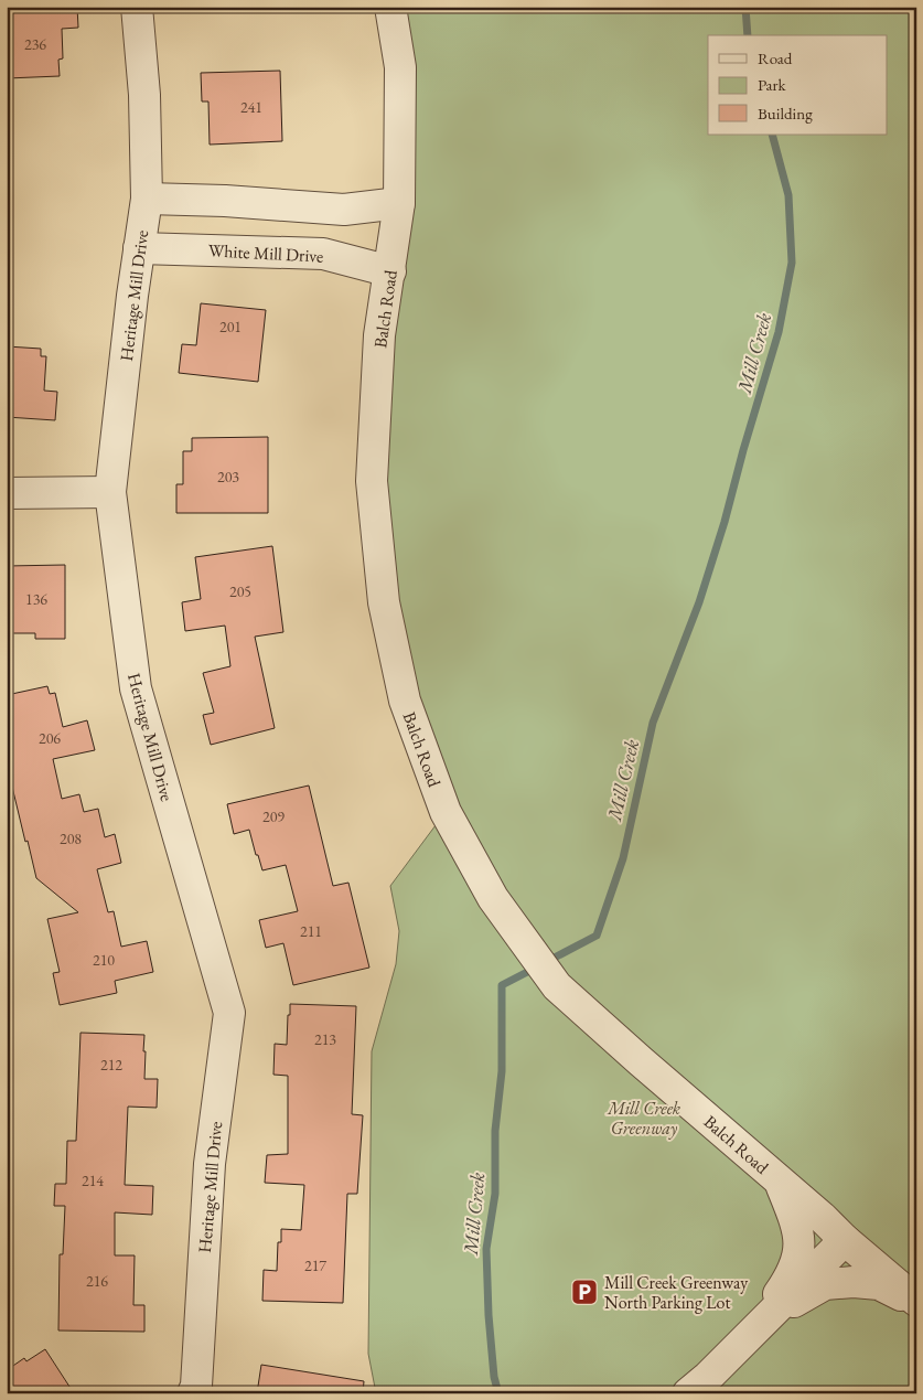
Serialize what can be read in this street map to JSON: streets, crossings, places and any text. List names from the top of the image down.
{
  "streets": {
    "street": ["White Mill Drive", "Heritage Mill Drive", "Balch Road"]
  },
  "crossings": [
    ["White Mill Drive", "Heritage Mill Drive"],
    ["White Mill Drive", "Balch Road"]
  ],
  "water": ["Mill Creek"],
  "parks": ["Mill Creek Greenway"],
  "places": {
    "parking": ["Mill Creek Greenway North Parking Lot"]
  },
  "house_numbers": [
    "236",
    "241",
    "201",
    "203",
    "205",
    "136",
    "206",
    "209",
    "208",
    "211",
    "210",
    "213",
    "212",
    "214",
    "217",
    "216"
  ],
  "legend": ["Road", "Park", "Building"]
}
